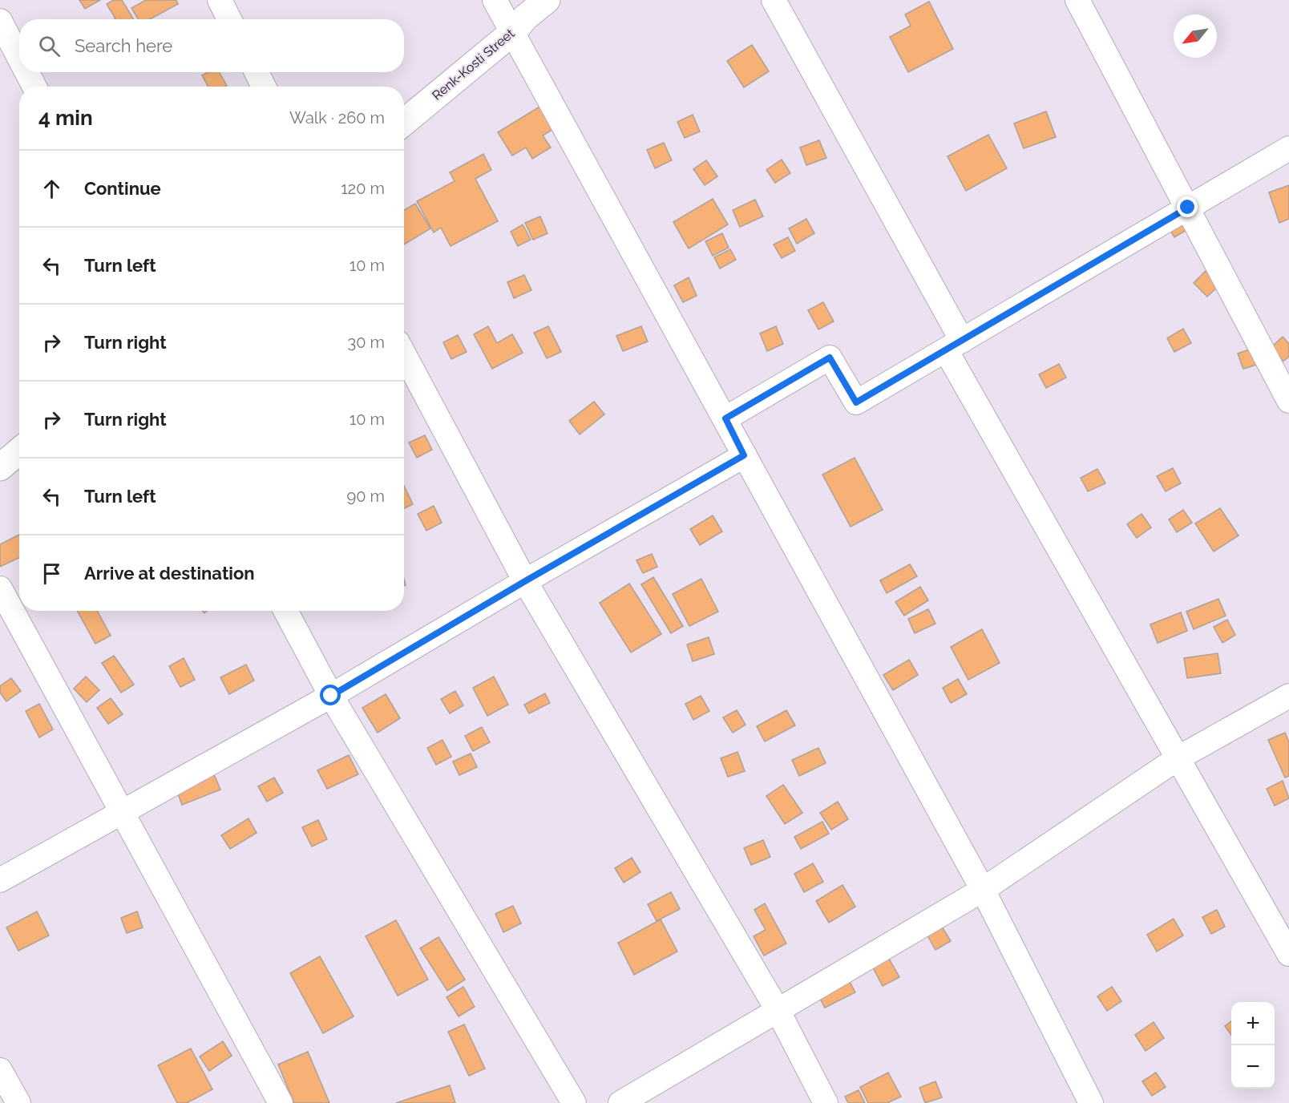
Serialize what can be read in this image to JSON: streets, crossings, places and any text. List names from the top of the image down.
{
  "streets": {
    "main road": ["Renk-Kosti Street"]
  },
  "north": "bottom left",
  "page": {
    "search": "Search here",
    "heading": ["4 min", "Walk · 260 m"],
    "list": [
      ["Continue", "120 m"],
      ["Turn left", "10 m"],
      ["Turn right", "30 m"],
      ["Turn right", "10 m"],
      ["Turn left", "90 m"],
      "Arrive at destination"
    ],
    "map_buttons": ["+", "−"]
  }
}
